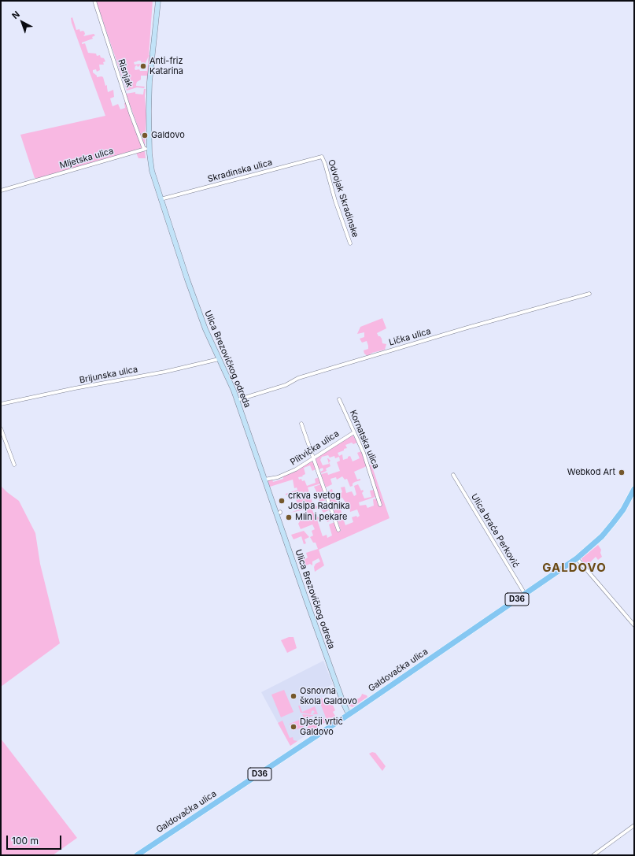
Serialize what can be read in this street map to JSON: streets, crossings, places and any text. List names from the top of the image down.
{
  "streets": {
    "main road": ["Ulica Brezovičkog odreda", "D36", "Galdovačka ulica"],
    "street": [
      "Risnjak",
      "Mljetska ulica",
      "Skradinska ulica",
      "Odvojak Skradinske",
      "Lička ulica",
      "Brijunska ulica",
      "Kornatska ulica",
      "Plitvička ulica",
      "Ulica braće Perković"
    ]
  },
  "crossings": [
    ["Risnjak", "Mljetska ulica"],
    ["Mljetska ulica", "Ulica Brezovičkog odreda"],
    ["Skradinska ulica", "Odvojak Skradinske"],
    ["Skradinska ulica", "Ulica Brezovičkog odreda"],
    ["Lička ulica", "Ulica Brezovičkog odreda"],
    ["Ulica Brezovičkog odreda", "Brijunska ulica"],
    ["Ulica Brezovičkog odreda", "Plitvička ulica"],
    ["Ulica Brezovičkog odreda", "Galdovačka ulica"],
    ["Kornatska ulica", "Plitvička ulica"],
    ["Ulica braće Perković", "Galdovačka ulica"]
  ],
  "districts": ["GALDOVO"],
  "places": [
    "Anti-friz Katarina",
    "Galdovo",
    "Webkod Art",
    "crkva svetog Josipa Radnika",
    "Mlin i pekare",
    "Osnovna škola Galdovo",
    "Dječji vrtić Galdovo"
  ],
  "scale_bar": "100 m",
  "north": "top left"
}
